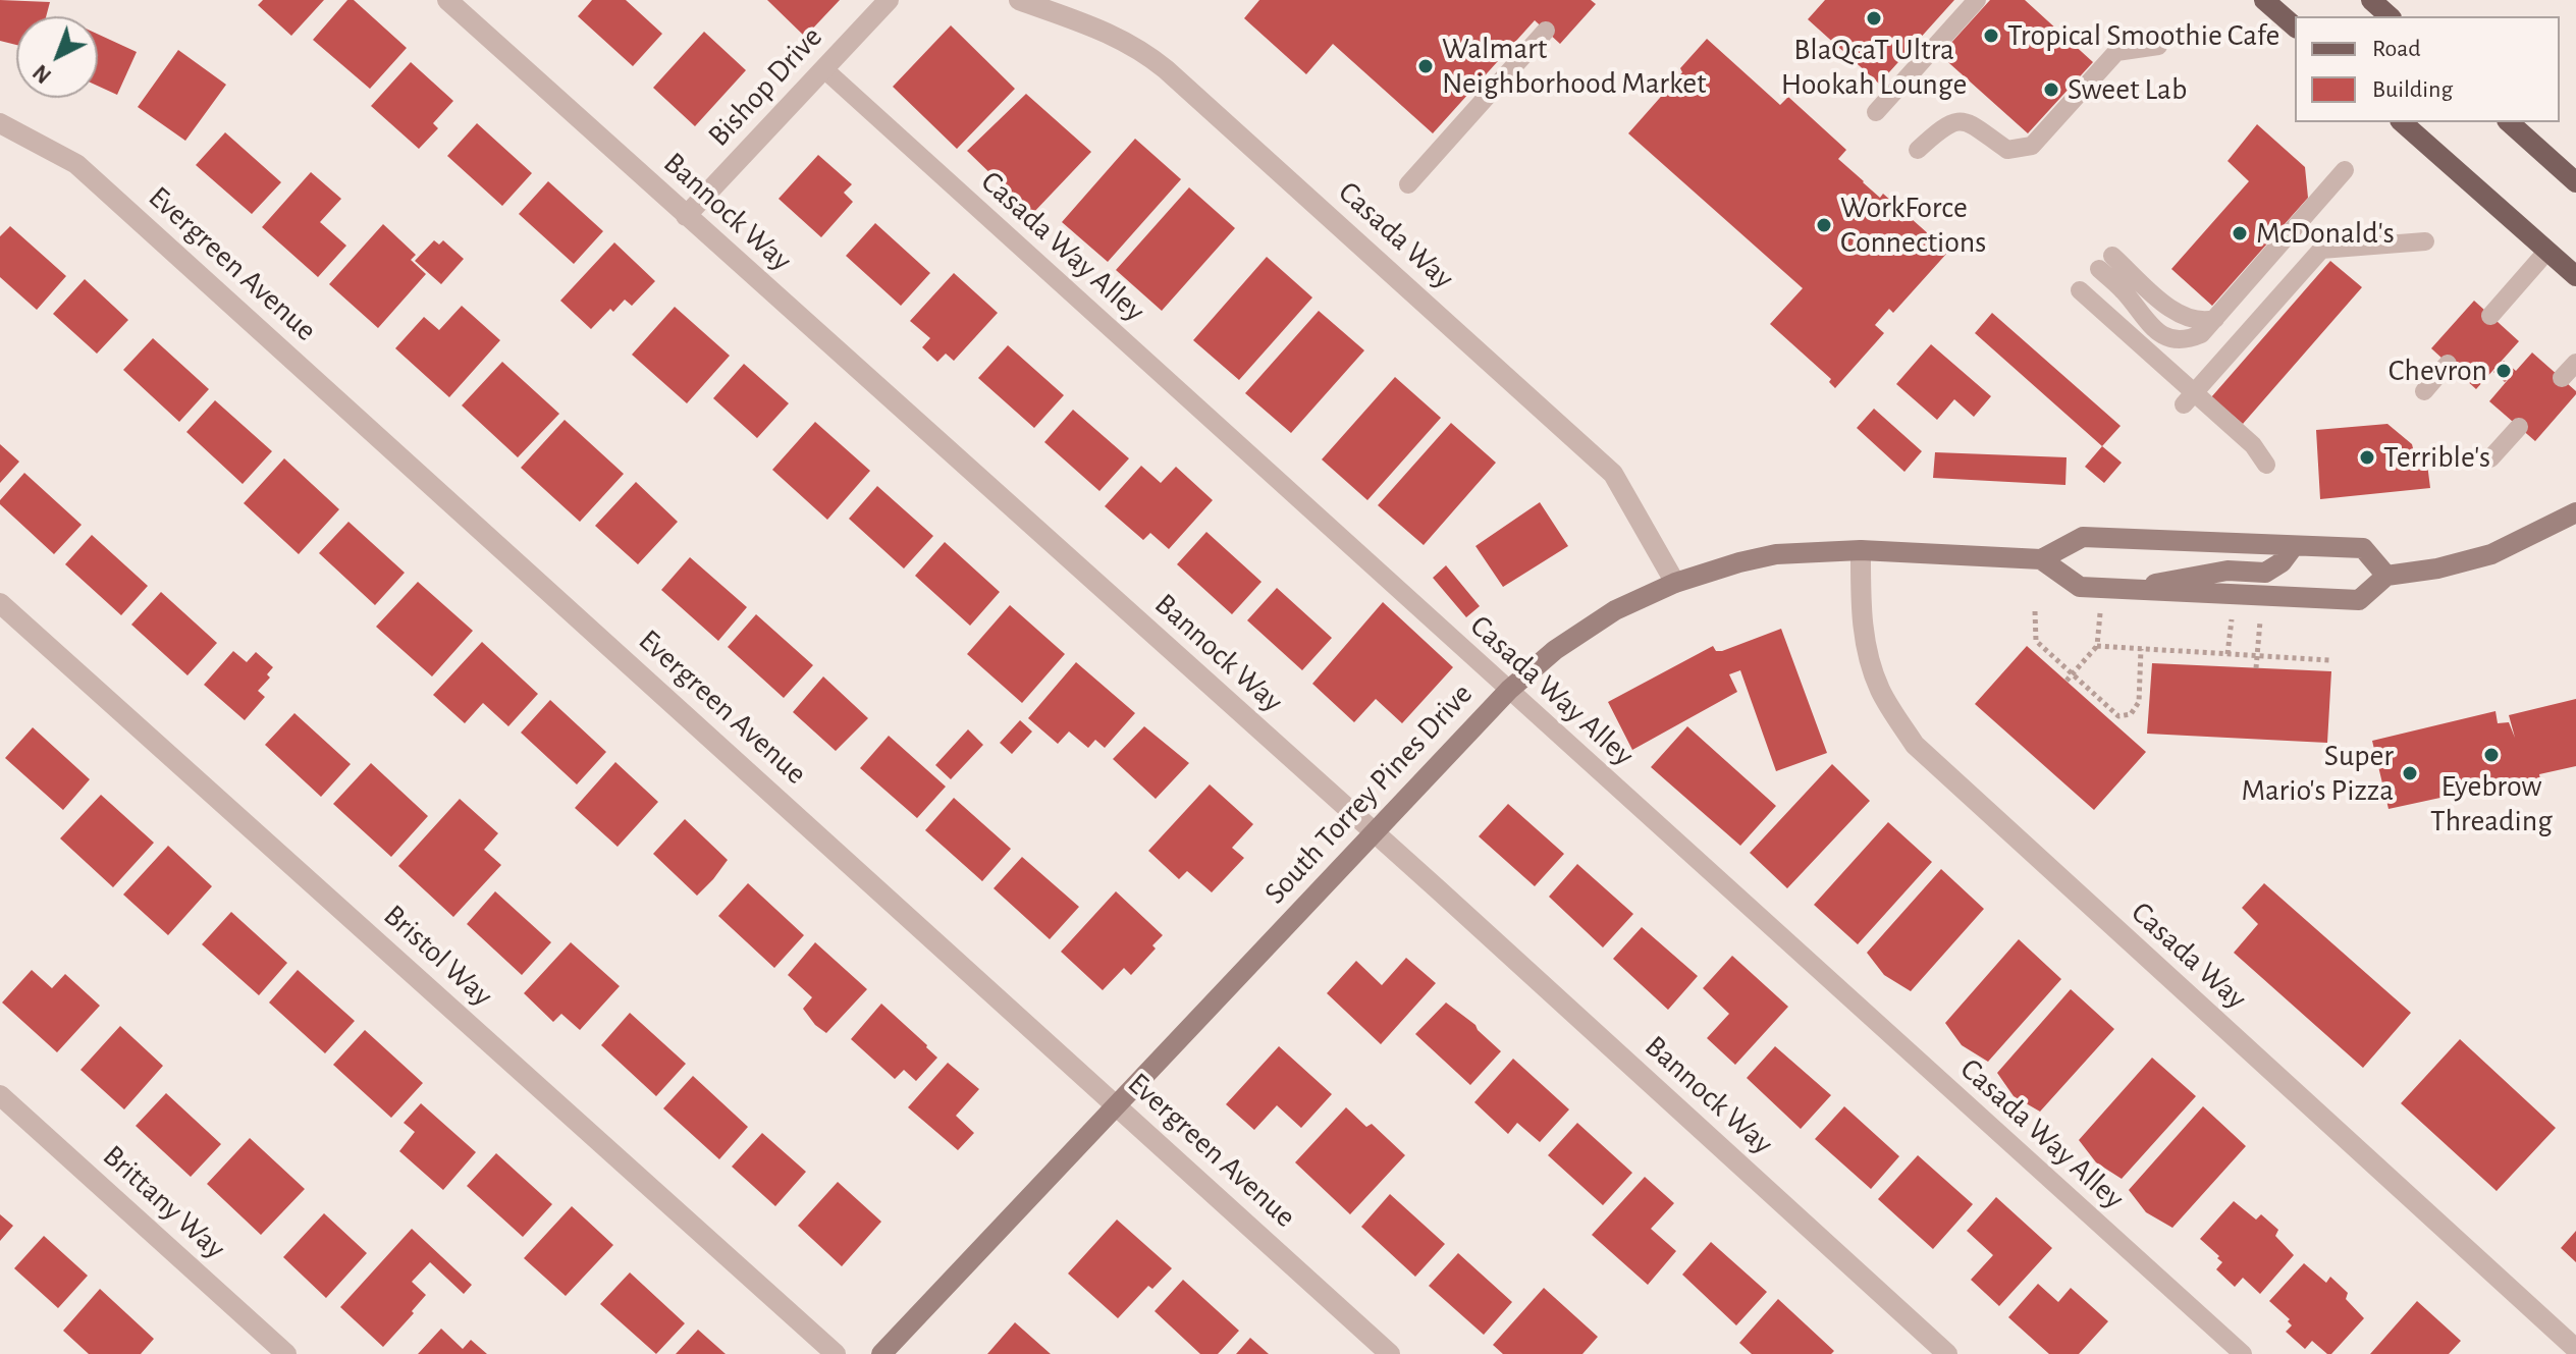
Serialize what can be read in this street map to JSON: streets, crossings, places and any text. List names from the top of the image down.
{
  "streets": {
    "main road": ["South Torrey Pines Drive"],
    "street": [
      "Bishop Drive",
      "Bannock Way",
      "Casada Way",
      "Evergreen Avenue",
      "Bristol Way",
      "Brittany Way"
    ],
    "lane": ["Casada Way Alley"]
  },
  "crossings": [
    ["Bishop Drive", "Bannock Way"],
    ["Bishop Drive", "Casada Way Alley"],
    ["Bannock Way", "South Torrey Pines Drive"],
    ["Casada Way", "South Torrey Pines Drive"],
    ["Casada Way Alley", "South Torrey Pines Drive"],
    ["Evergreen Avenue", "South Torrey Pines Drive"]
  ],
  "places": [
    "BlaQcaT Ultra Hookah Lounge",
    "Tropical Smoothie Cafe",
    "Walmart Neighborhood Market",
    "Sweet Lab",
    "WorkForce Connections",
    "McDonald's",
    "Chevron",
    "Terrible's",
    "Eyebrow Threading",
    "Super Mario's Pizza"
  ],
  "legend": ["Road", "Building"],
  "north": "bottom left"
}
